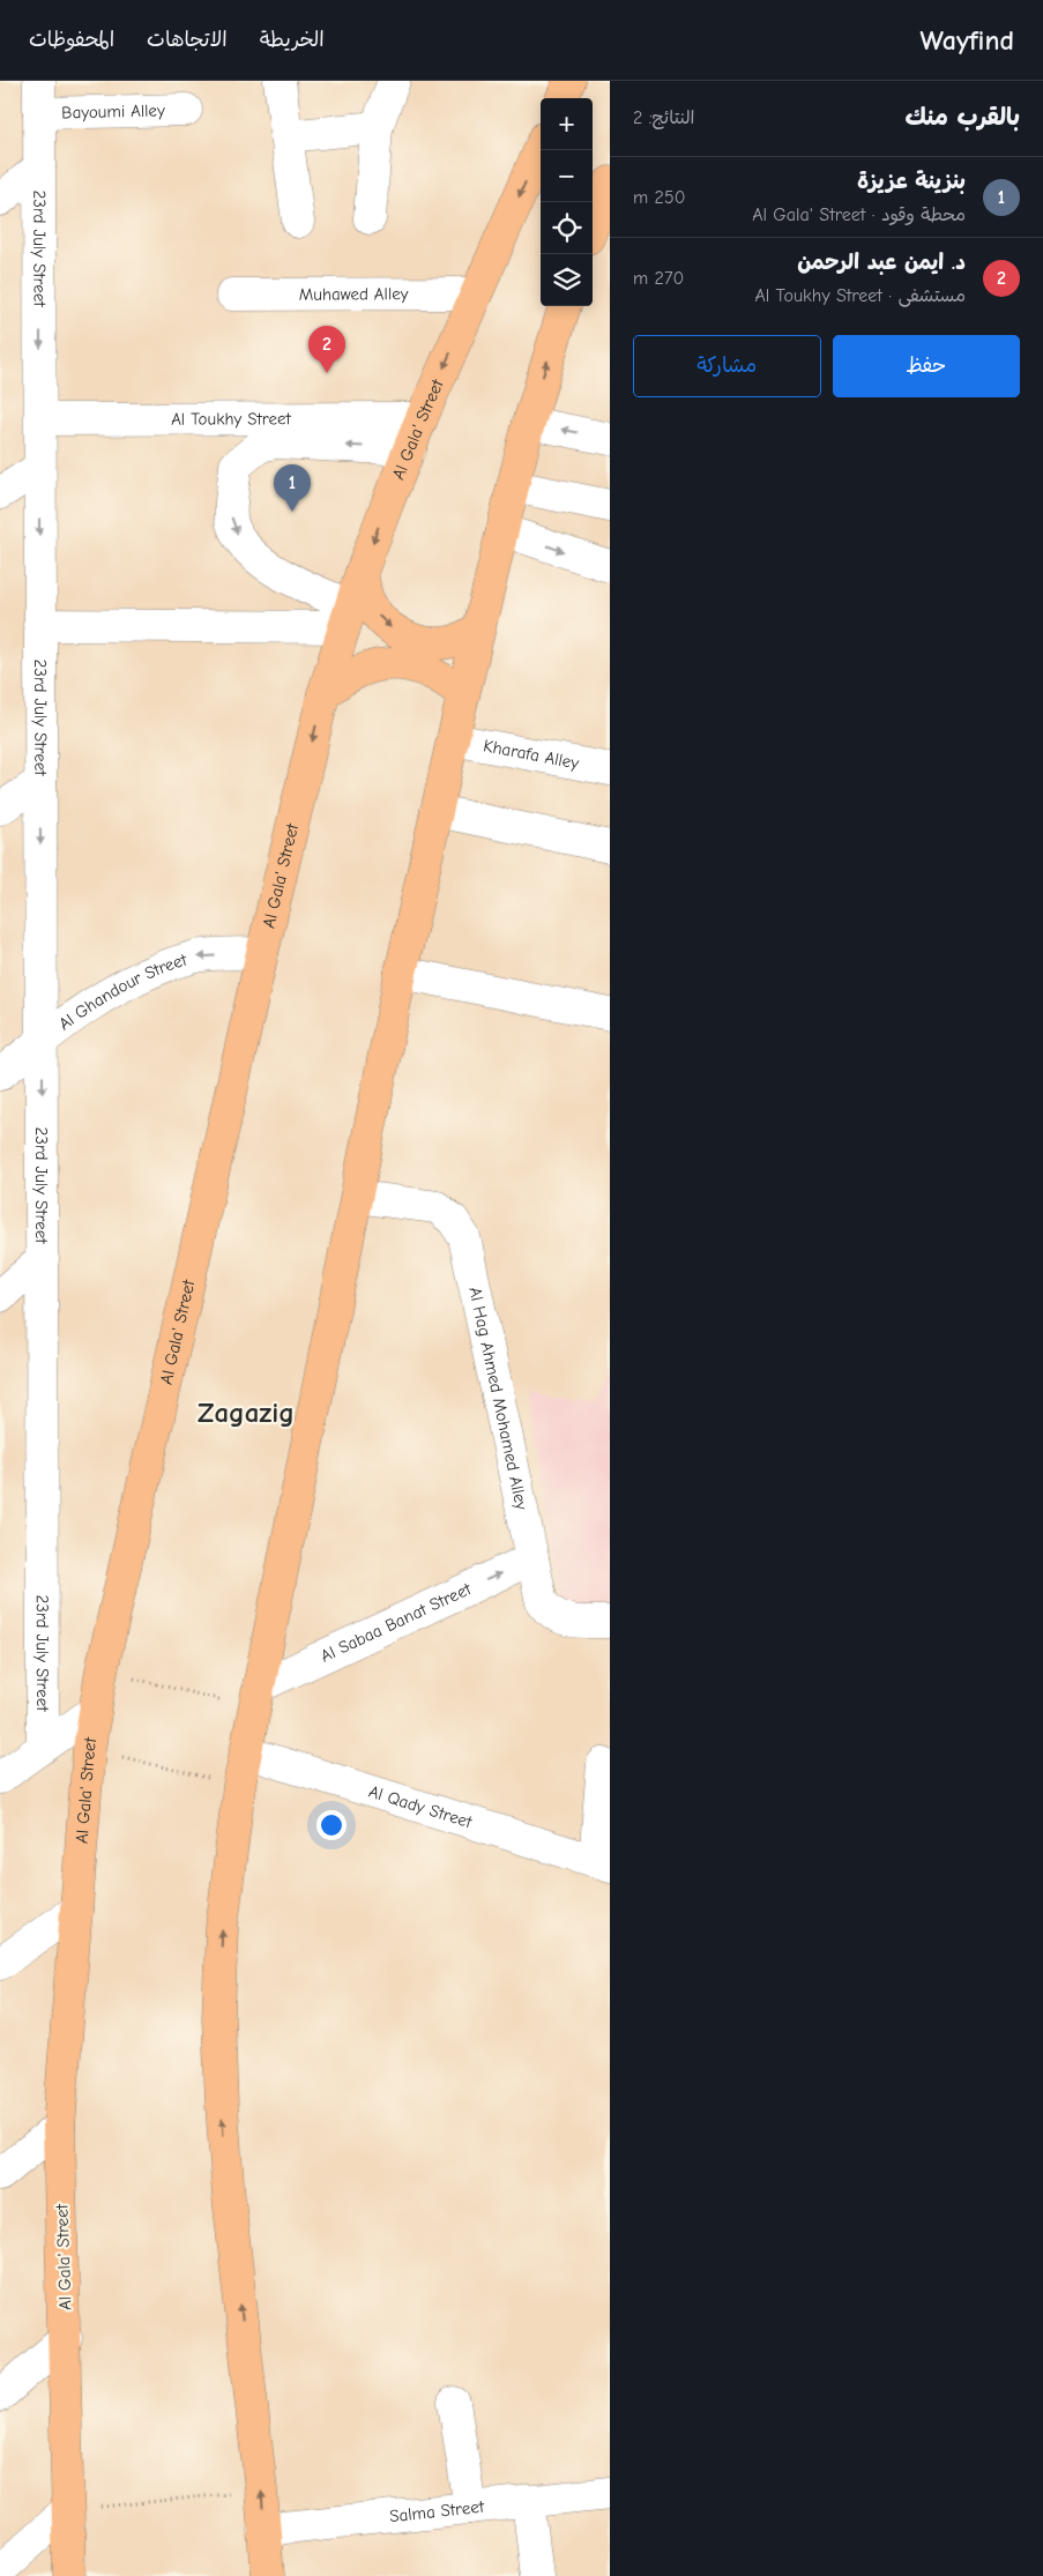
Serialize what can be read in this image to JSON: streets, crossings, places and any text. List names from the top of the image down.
{
  "streets": {
    "highway": ["Al Gala' Street"],
    "street": [
      "Bayoumi Alley",
      "23rd July Street",
      "Muhawed Alley",
      "Al Toukhy Street",
      "Kharafa Alley",
      "Al Ghandour Street",
      "Al Hag Ahmed Mohamed Alley",
      "Al Sabaa Banat Street",
      "Al Qady Street",
      "Salma Street"
    ]
  },
  "crossings": [
    ["Bayoumi Alley", "23rd July Street"],
    ["23rd July Street", "Al Toukhy Street"],
    ["23rd July Street", "Al Ghandour Street"],
    ["Muhawed Alley", "Al Gala' Street"],
    ["Al Toukhy Street", "Al Gala' Street"],
    ["Al Gala' Street", "Al Ghandour Street"],
    ["Al Hag Ahmed Mohamed Alley", "Al Sabaa Banat Street"]
  ],
  "one_way": ["23rd July Street", "Al Ghandour Street", "Al Sabaa Banat Street"],
  "districts": ["Zagazig"],
  "page": {
    "header": "Wayfind",
    "nav": ["الخريطة", "الاتجاهات", "المحفوظات"],
    "heading": ["بالقرب منك", "النتائج: 2"],
    "map_buttons": ["+", "−"],
    "list": [
      {
        "mark": "1",
        "name": "بنزينة عزيزة",
        "note": "محطة وقود · Al Gala' Street",
        "value": "250 m"
      },
      {
        "mark": "2",
        "name": "د. ايمن عبد الرحمن",
        "note": "مستشفى · Al Toukhy Street",
        "value": "270 m"
      }
    ],
    "buttons": ["حفظ", "مشاركة"],
    "pins": ["2", "1"]
  }
}
